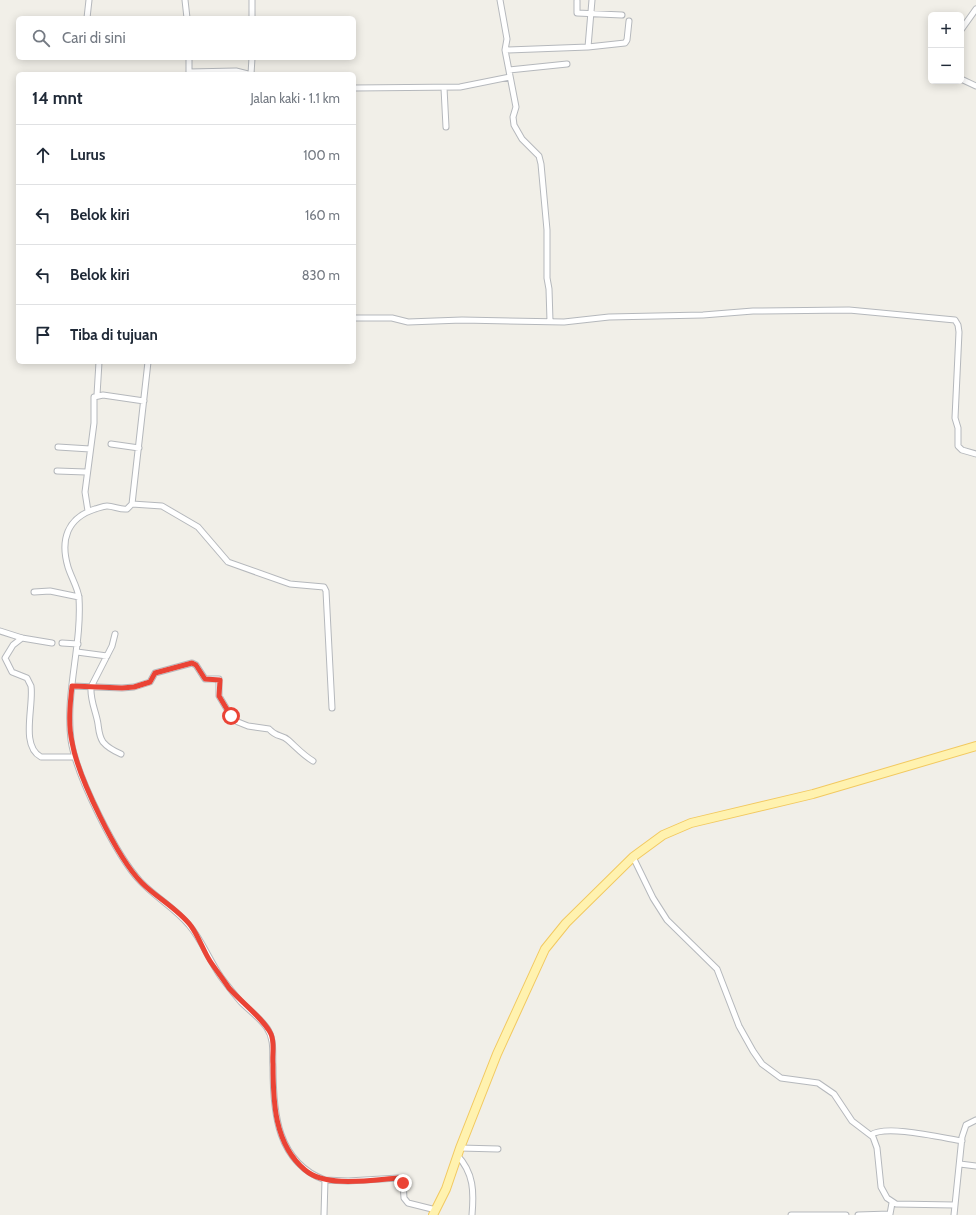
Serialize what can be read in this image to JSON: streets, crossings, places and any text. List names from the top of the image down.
{
  "page": {
    "map_buttons": ["+", "−"],
    "search": "Cari di sini",
    "heading": ["14 mnt", "Jalan kaki · 1.1 km"],
    "list": [
      ["Lurus", "100 m"],
      ["Belok kiri", "160 m"],
      ["Belok kiri", "830 m"],
      "Tiba di tujuan"
    ]
  }
}
